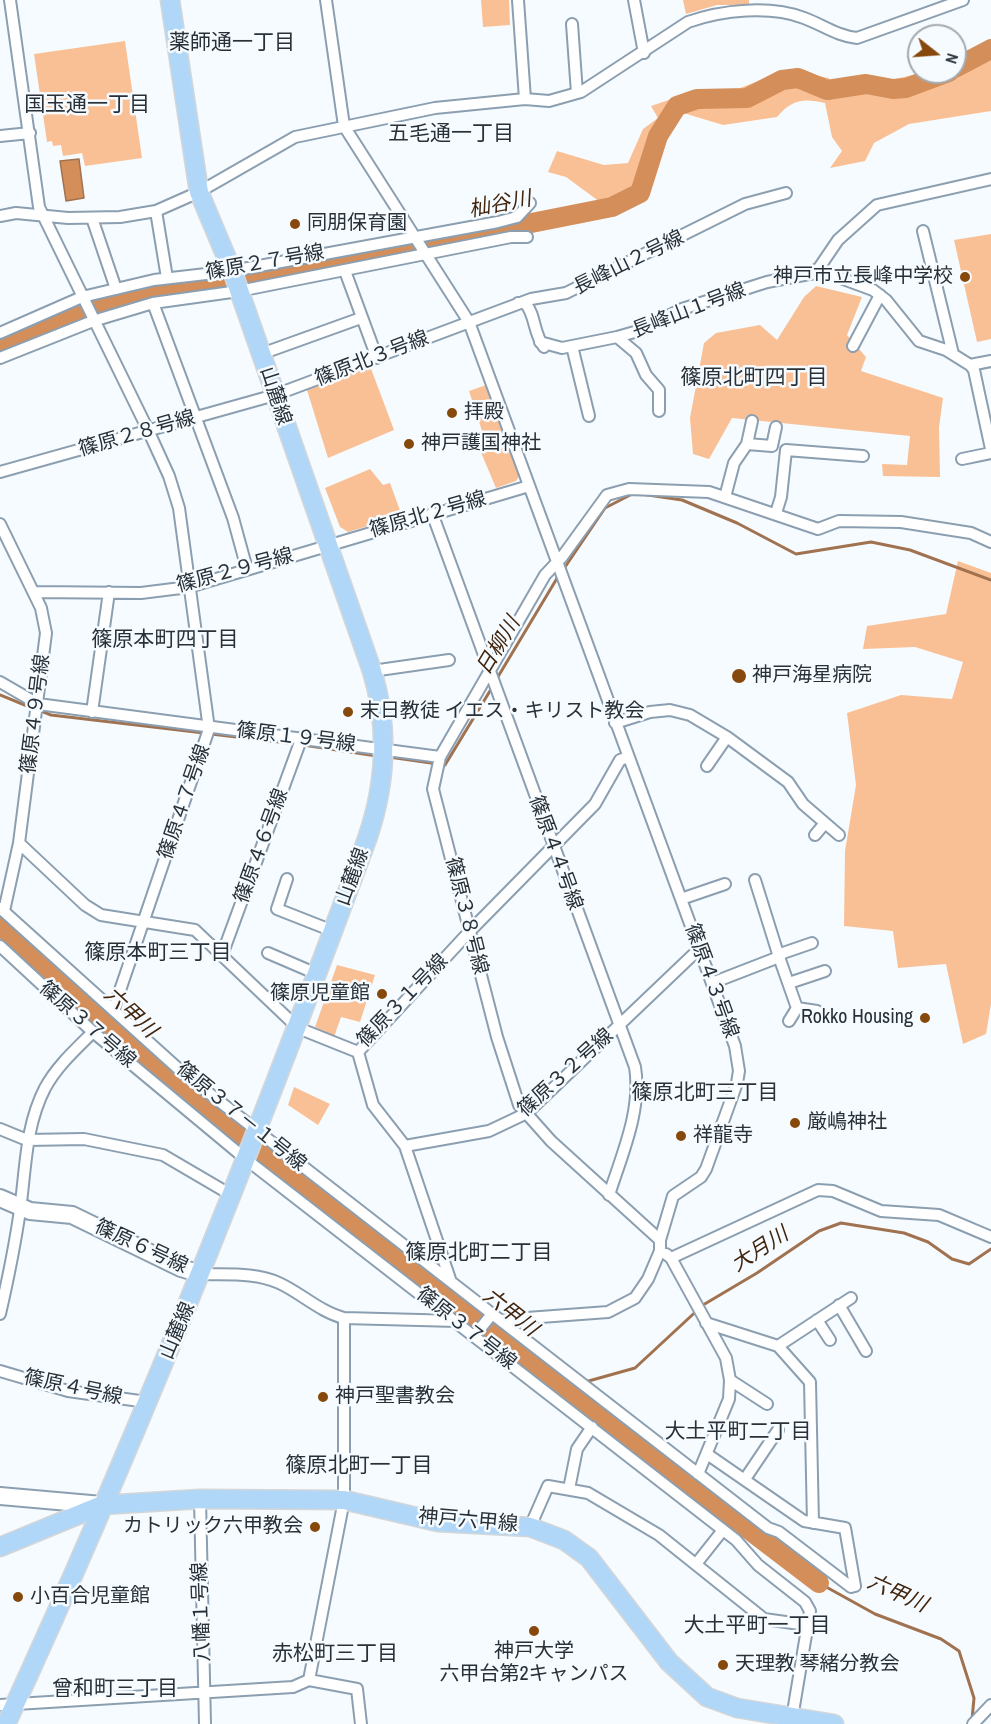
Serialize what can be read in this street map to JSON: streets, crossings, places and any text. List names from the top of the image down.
{
  "streets": {
    "main road": ["山麓線", "神戸六甲線"],
    "street": [
      "篠原２７号線",
      "長峰山２号線",
      "長峰山１号線",
      "篠原北３号線",
      "篠原２８号線",
      "篠原北２号線",
      "篠原２９号線",
      "篠原４９号線",
      "篠原１９号線",
      "篠原４７号線",
      "篠原４６号線",
      "篠原４４号線",
      "篠原３８号線",
      "篠原４３号線",
      "篠原３１号線",
      "篠原３７号線",
      "篠原３２号線",
      "篠原３７－１号線",
      "篠原６号線",
      "篠原４号線",
      "八幡１号線"
    ]
  },
  "crossings": [
    ["篠原２７号線", "山麓線"],
    ["篠原２７号線", "篠原４７号線"],
    ["篠原２７号線", "篠原４３号線"],
    ["長峰山２号線", "長峰山１号線"],
    ["長峰山２号線", "篠原北３号線"],
    ["長峰山２号線", "篠原４３号線"],
    ["篠原北３号線", "山麓線"],
    ["篠原北３号線", "篠原２８号線"],
    ["篠原北３号線", "篠原４３号線"],
    ["山麓線", "篠原２８号線"],
    ["山麓線", "篠原北２号線"],
    ["山麓線", "篠原２９号線"],
    ["山麓線", "篠原１９号線"],
    ["山麓線", "篠原３１号線"],
    ["山麓線", "篠原３７号線"],
    ["山麓線", "篠原３７－１号線"],
    ["山麓線", "篠原６号線"],
    ["山麓線", "篠原４号線"],
    ["山麓線", "神戸六甲線"],
    ["篠原２８号線", "篠原４７号線"],
    ["篠原北２号線", "篠原２９号線"],
    ["篠原北２号線", "篠原４４号線"],
    ["篠原北２号線", "篠原４３号線"],
    ["篠原２９号線", "篠原４９号線"],
    ["篠原２９号線", "篠原４７号線"],
    ["篠原４９号線", "篠原１９号線"],
    ["篠原４９号線", "篠原３１号線"],
    ["篠原４９号線", "篠原３７－１号線"],
    ["篠原１９号線", "篠原４７号線"],
    ["篠原１９号線", "篠原４６号線"],
    ["篠原１９号線", "篠原３８号線"],
    ["篠原４７号線", "篠原３１号線"],
    ["篠原４７号線", "篠原３７－１号線"],
    ["篠原４６号線", "篠原３１号線"],
    ["篠原４４号線", "篠原３８号線"],
    ["篠原４４号線", "篠原３１号線"],
    ["篠原４４号線", "篠原３２号線"],
    ["篠原３８号線", "篠原４３号線"],
    ["篠原３８号線", "篠原３１号線"],
    ["篠原３８号線", "篠原３２号線"],
    ["篠原３８号線", "篠原３７－１号線"],
    ["篠原４３号線", "篠原３１号線"],
    ["篠原４３号線", "篠原３２号線"],
    ["篠原４３号線", "篠原３７－１号線"],
    ["篠原３７号線", "篠原６号線"],
    ["神戸六甲線", "八幡１号線"]
  ],
  "districts": [
    "薬師通一丁目",
    "国玉通一丁目",
    "五毛通一丁目",
    "篠原北町四丁目",
    "篠原本町四丁目",
    "篠原本町三丁目",
    "篠原北町三丁目",
    "篠原北町二丁目",
    "大土平町二丁目",
    "篠原北町一丁目",
    "大土平町一丁目",
    "赤松町三丁目",
    "曾和町三丁目"
  ],
  "water": [
    "杣谷川",
    "日柳川",
    "六甲川",
    "大月川"
  ],
  "places": [
    "同朋保育園",
    "神戸市立長峰中学校",
    "拝殿",
    "神戸護国神社",
    "神戸海星病院",
    "末日教徒 イエス・キリスト教会",
    "篠原児童館",
    "Rokko Housing",
    "厳嶋神社",
    "祥龍寺",
    "神戸聖書教会",
    "カトリック六甲教会",
    "小百合児童館",
    "神戸大学 六甲台第2キャンパス",
    "天理教 琴緒分教会"
  ],
  "north": "right"
}
